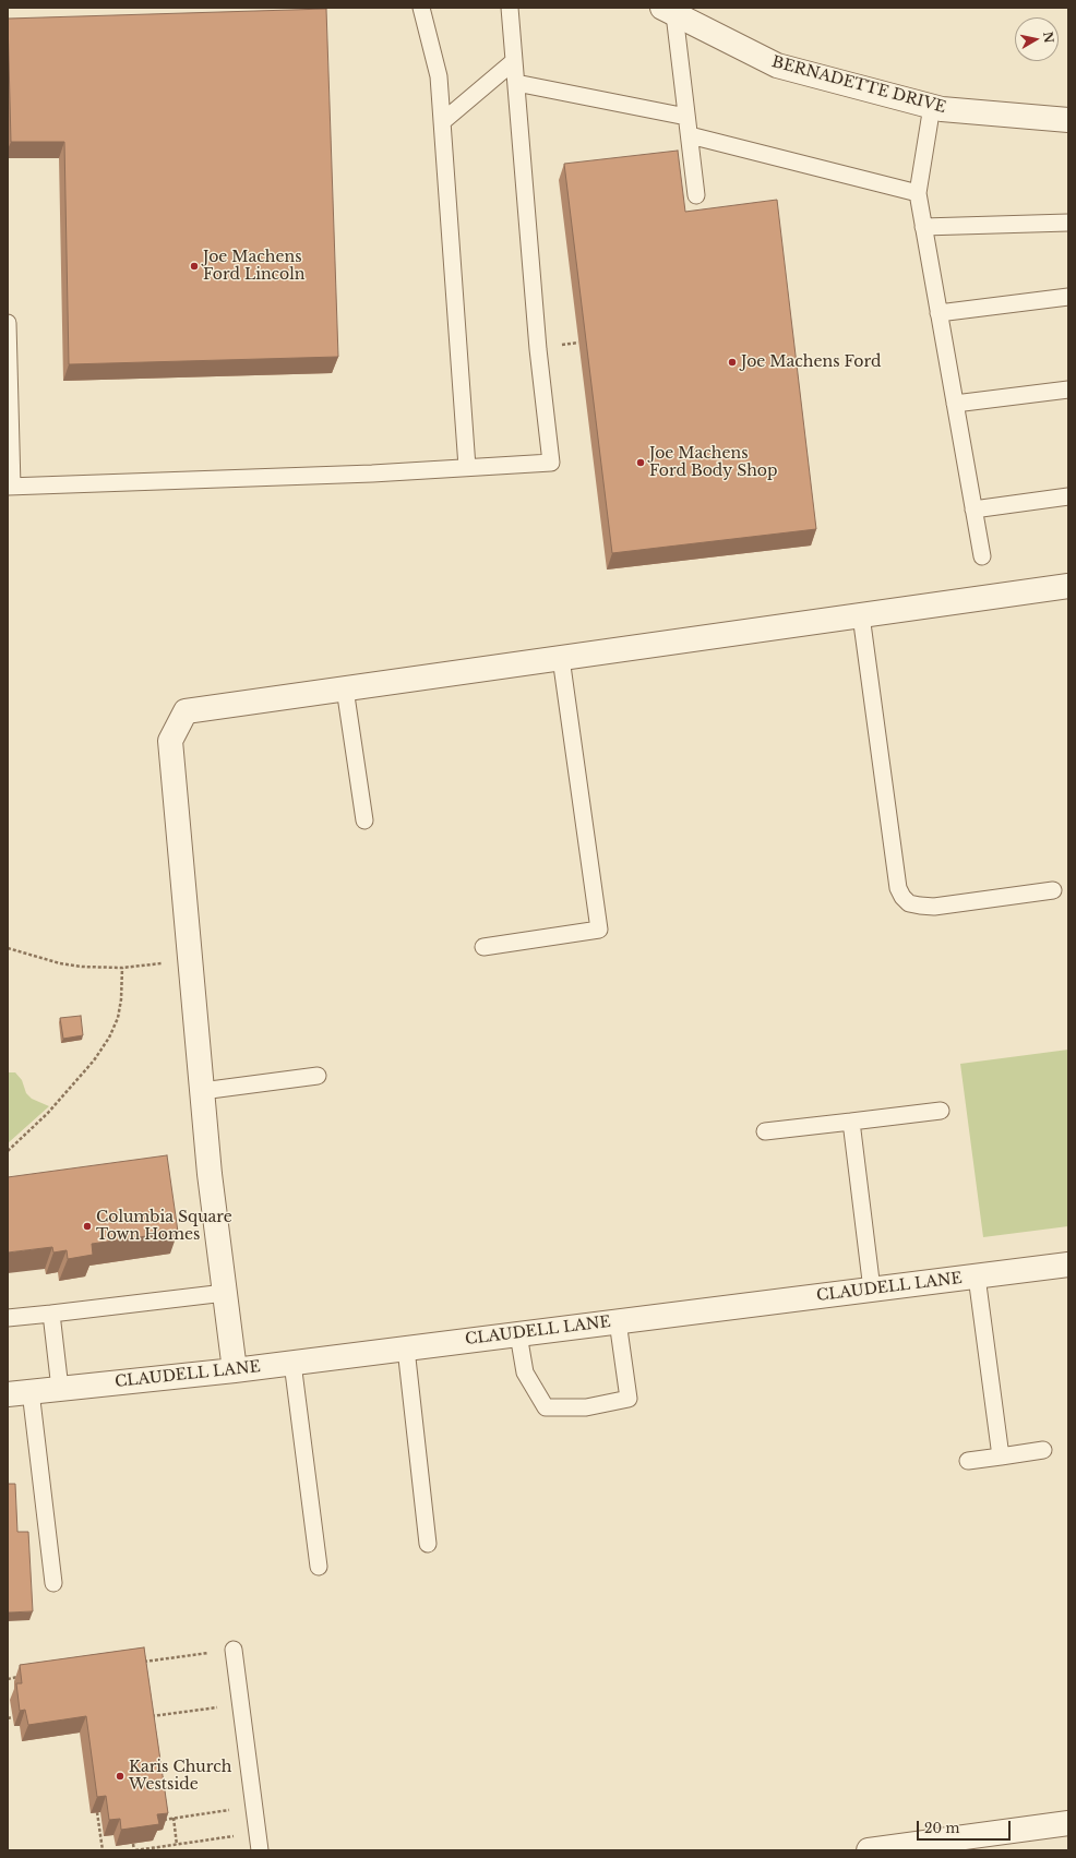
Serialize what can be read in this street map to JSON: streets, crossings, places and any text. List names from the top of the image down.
{
  "streets": {
    "street": ["BERNADETTE DRIVE", "CLAUDELL LANE"]
  },
  "places": [
    "Joe Machens Ford Lincoln",
    "Joe Machens Ford",
    "Joe Machens Ford Body Shop",
    "Columbia Square Town Homes",
    "Karis Church Westside"
  ],
  "scale_bar": "20 m",
  "north": "right"
}
